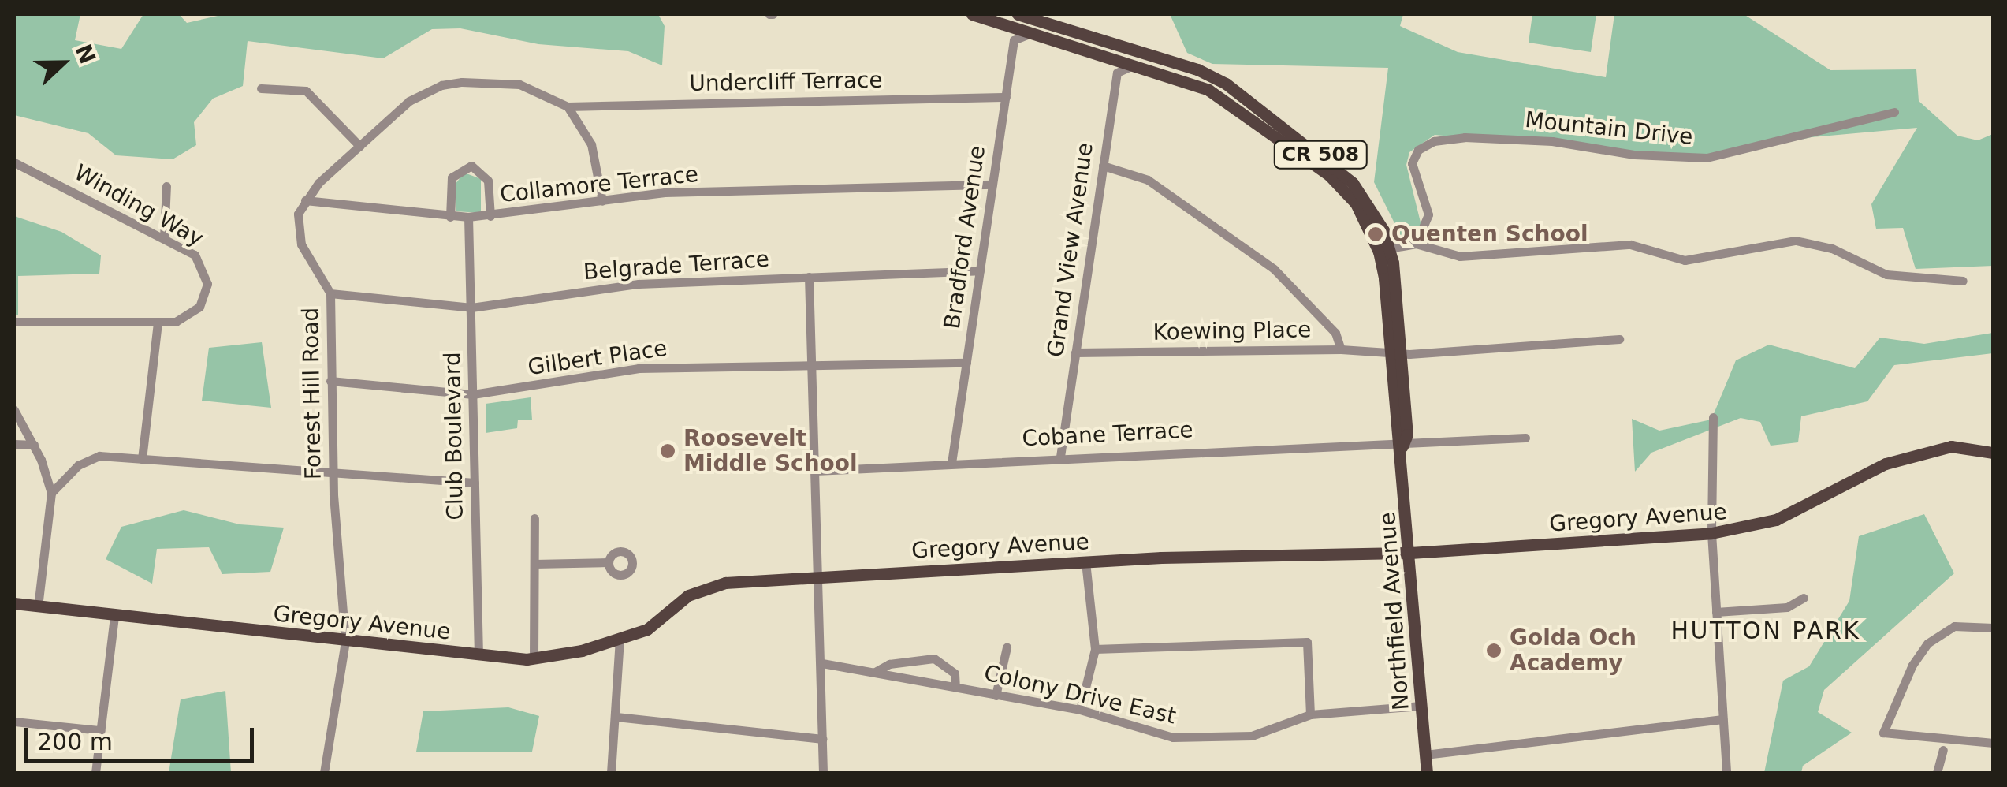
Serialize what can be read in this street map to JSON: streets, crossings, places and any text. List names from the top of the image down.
{
  "streets": {
    "main road": ["CR 508", "Gregory Avenue", "Northfield Avenue"],
    "street": [
      "Undercliff Terrace",
      "Mountain Drive",
      "Collamore Terrace",
      "Winding Way",
      "Bradford Avenue",
      "Grand View Avenue",
      "Belgrade Terrace",
      "Koewing Place",
      "Gilbert Place",
      "Forest Hill Road",
      "Cobane Terrace",
      "Club Boulevard",
      "Colony Drive East"
    ]
  },
  "crossings": [
    ["Undercliff Terrace", "Bradford Avenue"],
    ["Collamore Terrace", "Bradford Avenue"],
    ["Collamore Terrace", "Forest Hill Road"],
    ["Collamore Terrace", "Club Boulevard"],
    ["Bradford Avenue", "Belgrade Terrace"],
    ["Bradford Avenue", "Gilbert Place"],
    ["Bradford Avenue", "Cobane Terrace"],
    ["Bradford Avenue", "Northfield Avenue"],
    ["Grand View Avenue", "Koewing Place"],
    ["Grand View Avenue", "Cobane Terrace"],
    ["Grand View Avenue", "Northfield Avenue"],
    ["Belgrade Terrace", "Forest Hill Road"],
    ["Belgrade Terrace", "Club Boulevard"],
    ["Koewing Place", "Northfield Avenue"],
    ["Gilbert Place", "Forest Hill Road"],
    ["Gilbert Place", "Club Boulevard"],
    ["Forest Hill Road", "Gregory Avenue"],
    ["Cobane Terrace", "Northfield Avenue"],
    ["Club Boulevard", "Gregory Avenue"],
    ["Gregory Avenue", "Northfield Avenue"],
    ["Northfield Avenue", "Colony Drive East"]
  ],
  "districts": ["HUTTON PARK"],
  "places": ["Quenten School", "Roosevelt Middle School", "Golda Och Academy"],
  "scale_bar": "200 m",
  "north": "right"
}
